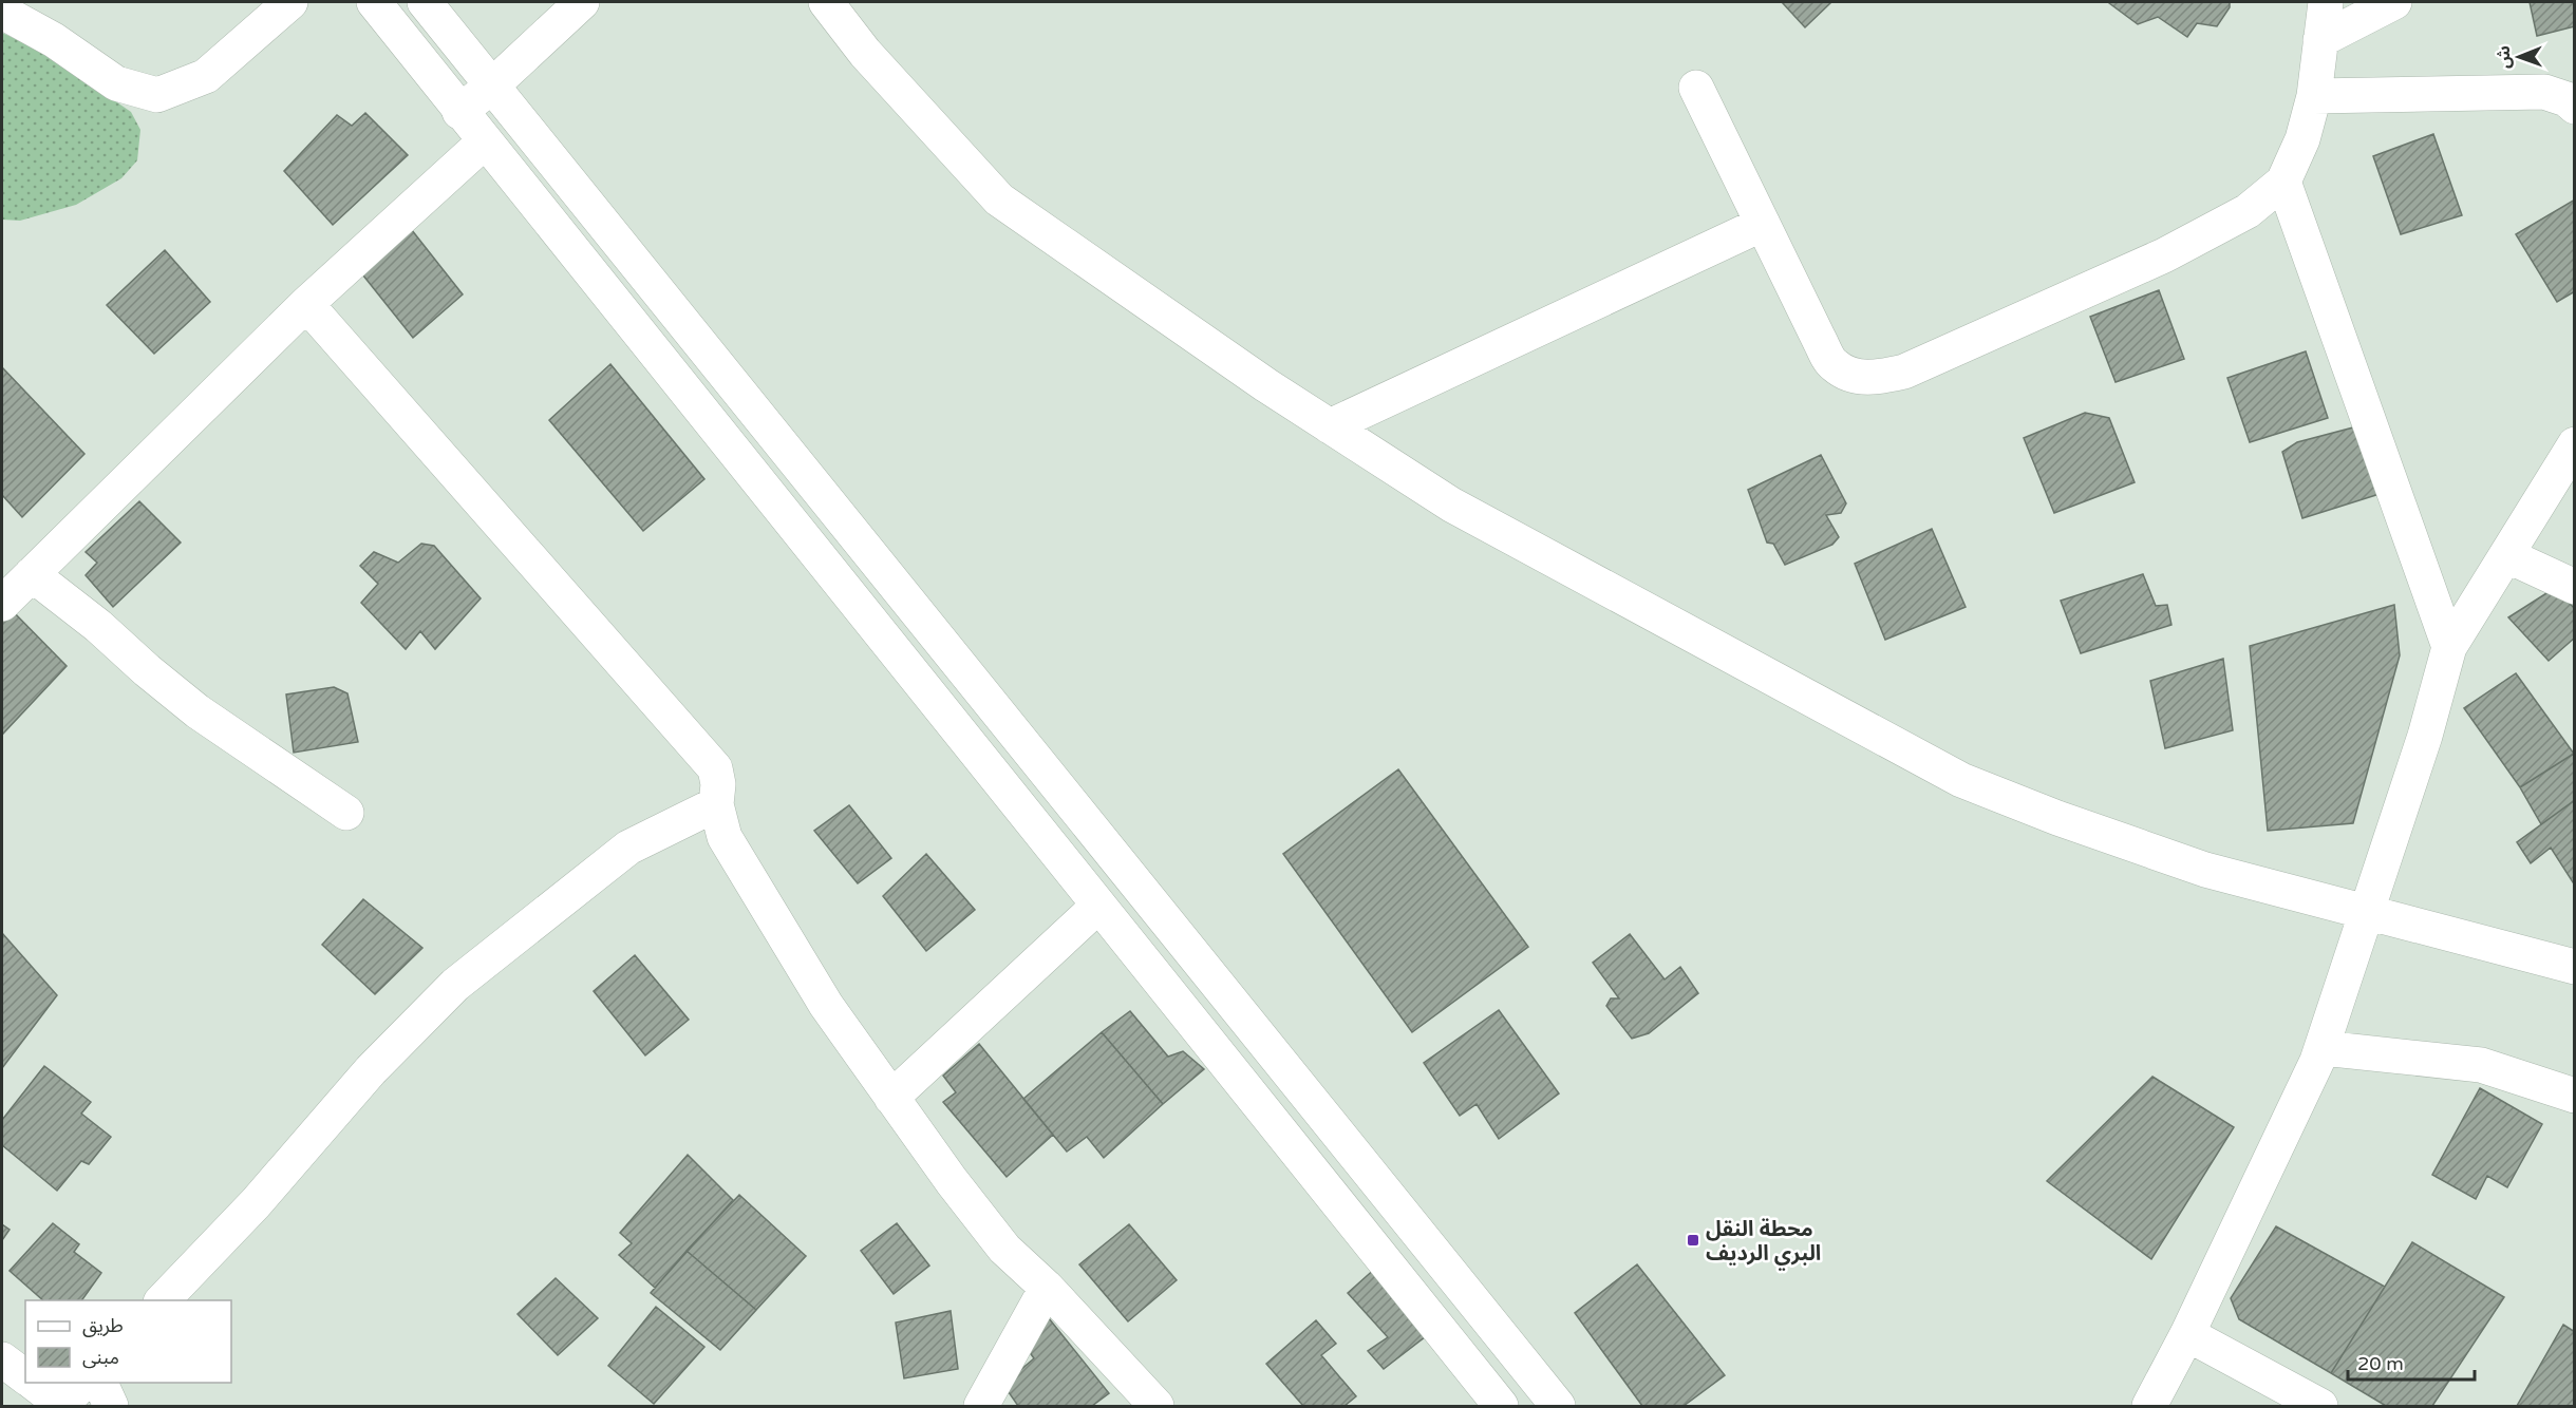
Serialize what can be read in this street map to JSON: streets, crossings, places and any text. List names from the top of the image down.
{
  "places": {
    "transit": ["محطة النقل البري الرديف"]
  },
  "legend": ["طريق", "مبنى"],
  "scale_bar": "20 m",
  "north": "left"
}
